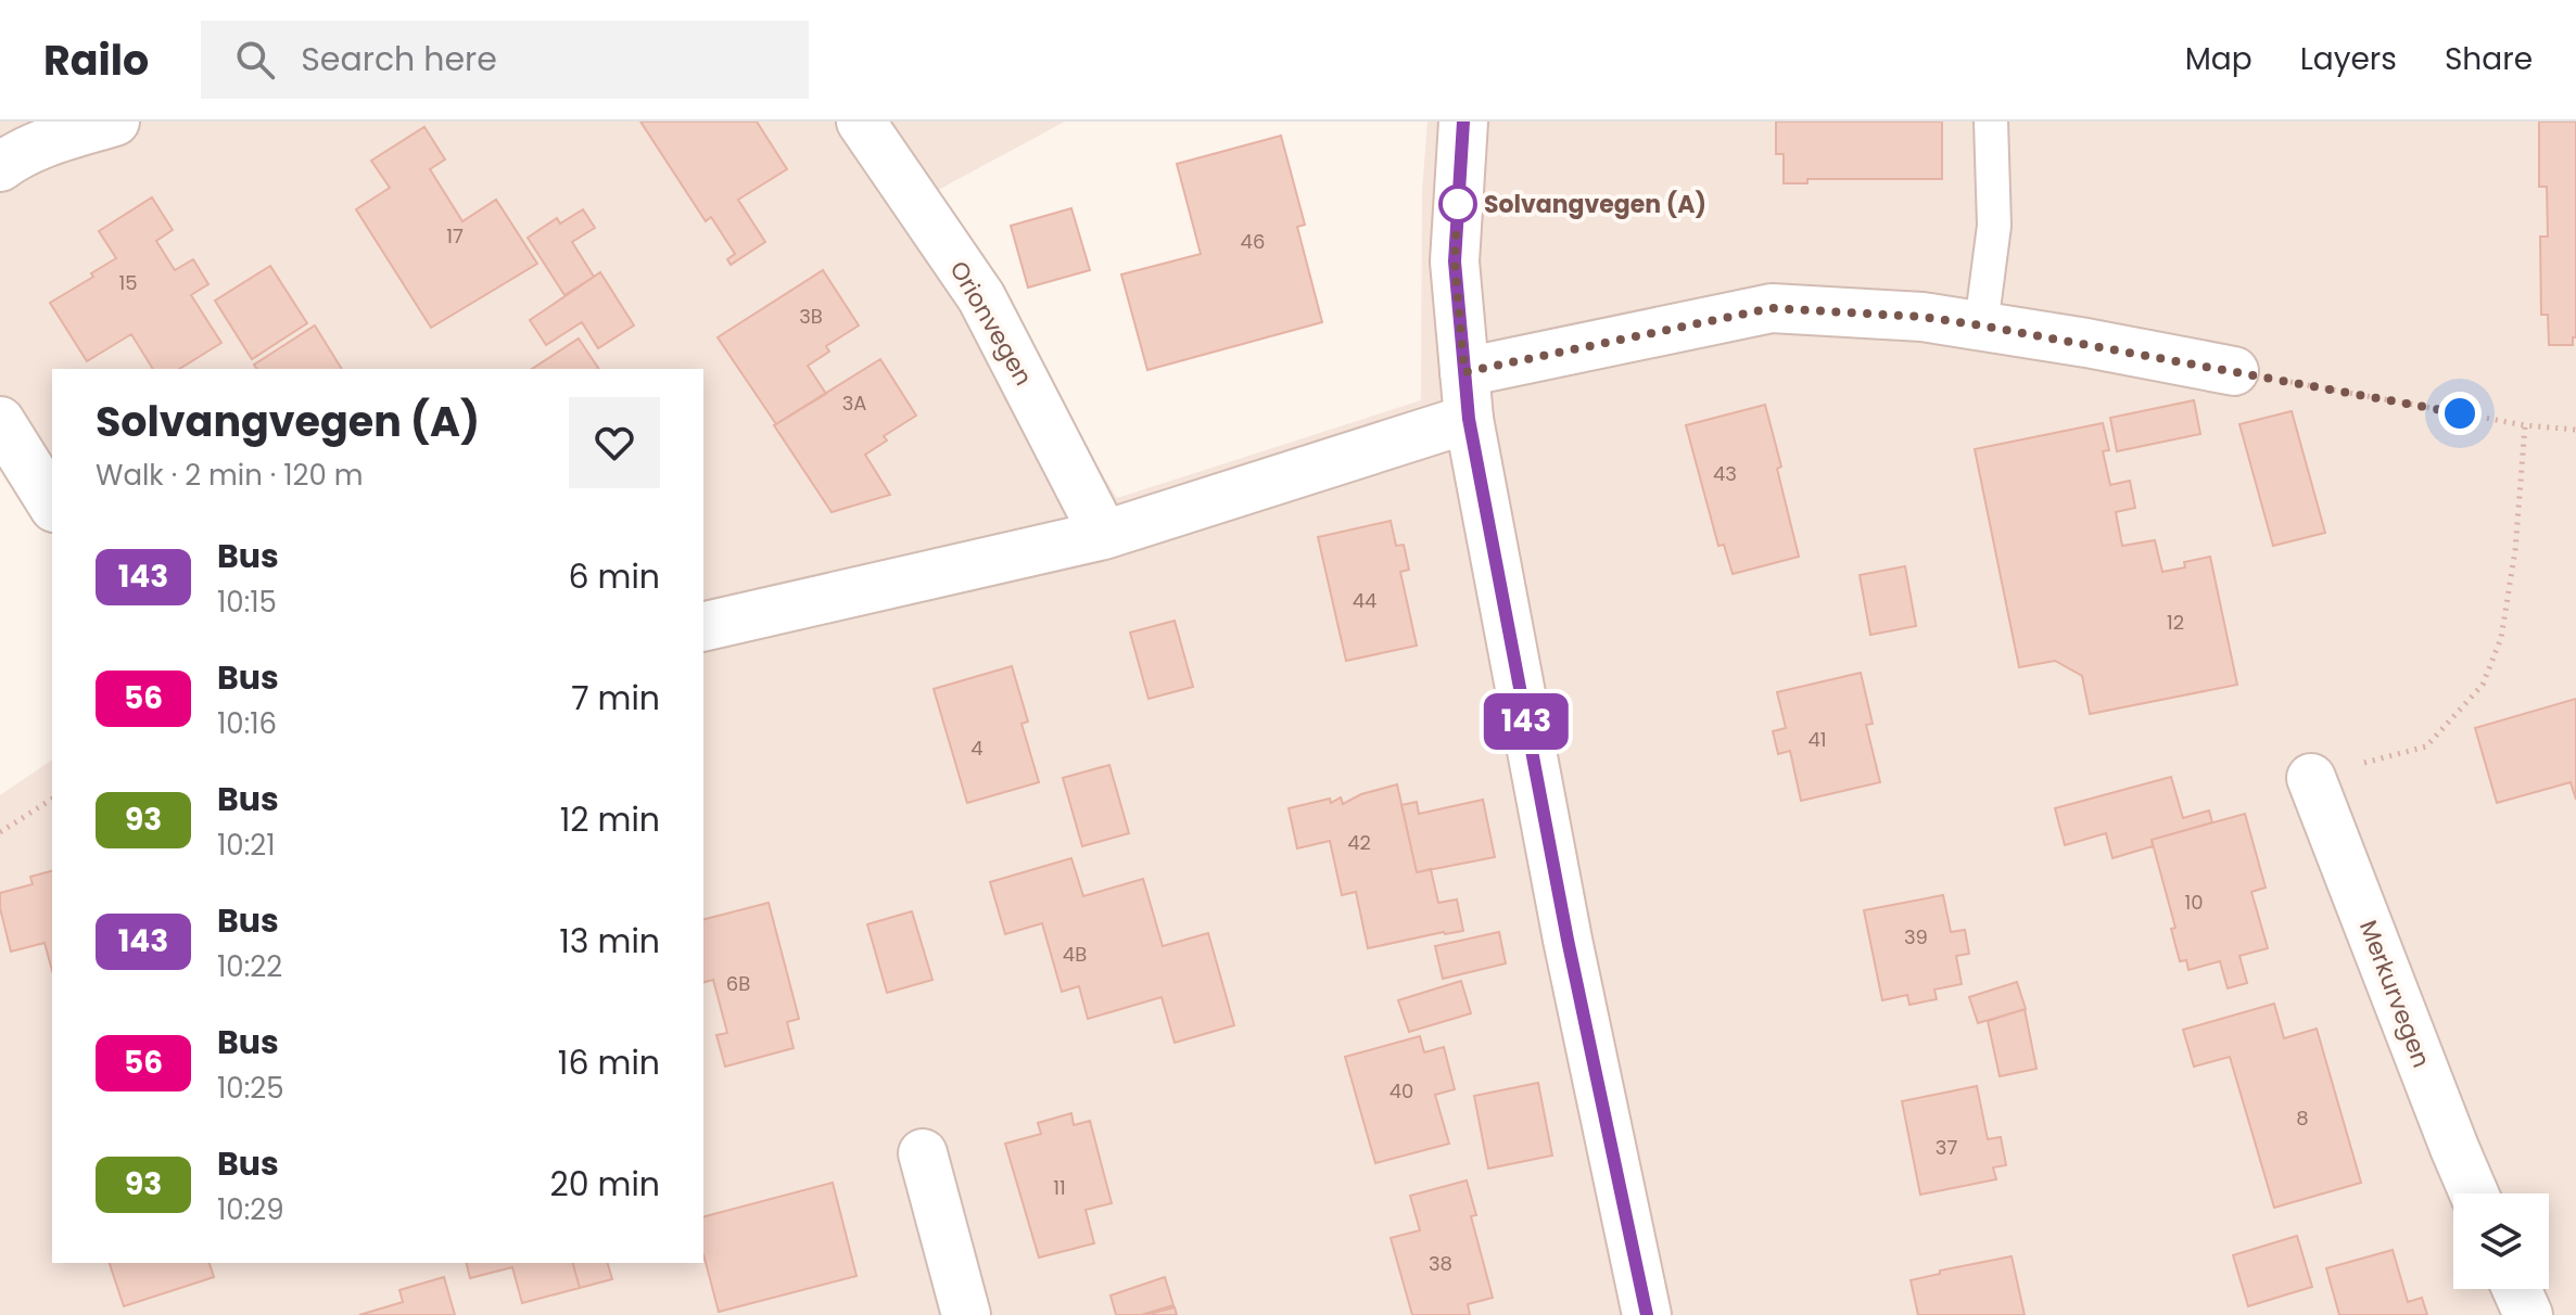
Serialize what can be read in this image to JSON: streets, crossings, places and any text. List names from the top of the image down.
{
  "streets": {
    "street": ["Orionvegen", "Merkurvegen"]
  },
  "places": ["Solvangvegen (A)"],
  "lines": ["bus line 143"],
  "house_numbers": [
    "17",
    "46",
    "15",
    "3B",
    "3A",
    "43",
    "44",
    "12",
    "41",
    "4",
    "42",
    "10",
    "39",
    "4B",
    "6B",
    "40",
    "8",
    "37",
    "11",
    "38"
  ],
  "page": {
    "header": "Railo",
    "search": "Search here",
    "nav": ["Map", "Layers", "Share"],
    "on_map": "143",
    "heading": ["Solvangvegen (A)", "Walk · 2 min · 120 m"],
    "list": [
      {
        "mark": "143",
        "name": "Bus",
        "note": "10:15",
        "value": "6 min"
      },
      {
        "mark": "56",
        "name": "Bus",
        "note": "10:16",
        "value": "7 min"
      },
      {
        "mark": "93",
        "name": "Bus",
        "note": "10:21",
        "value": "12 min"
      },
      {
        "mark": "143",
        "name": "Bus",
        "note": "10:22",
        "value": "13 min"
      },
      {
        "mark": "56",
        "name": "Bus",
        "note": "10:25",
        "value": "16 min"
      },
      {
        "mark": "93",
        "name": "Bus",
        "note": "10:29",
        "value": "20 min"
      }
    ]
  }
}
